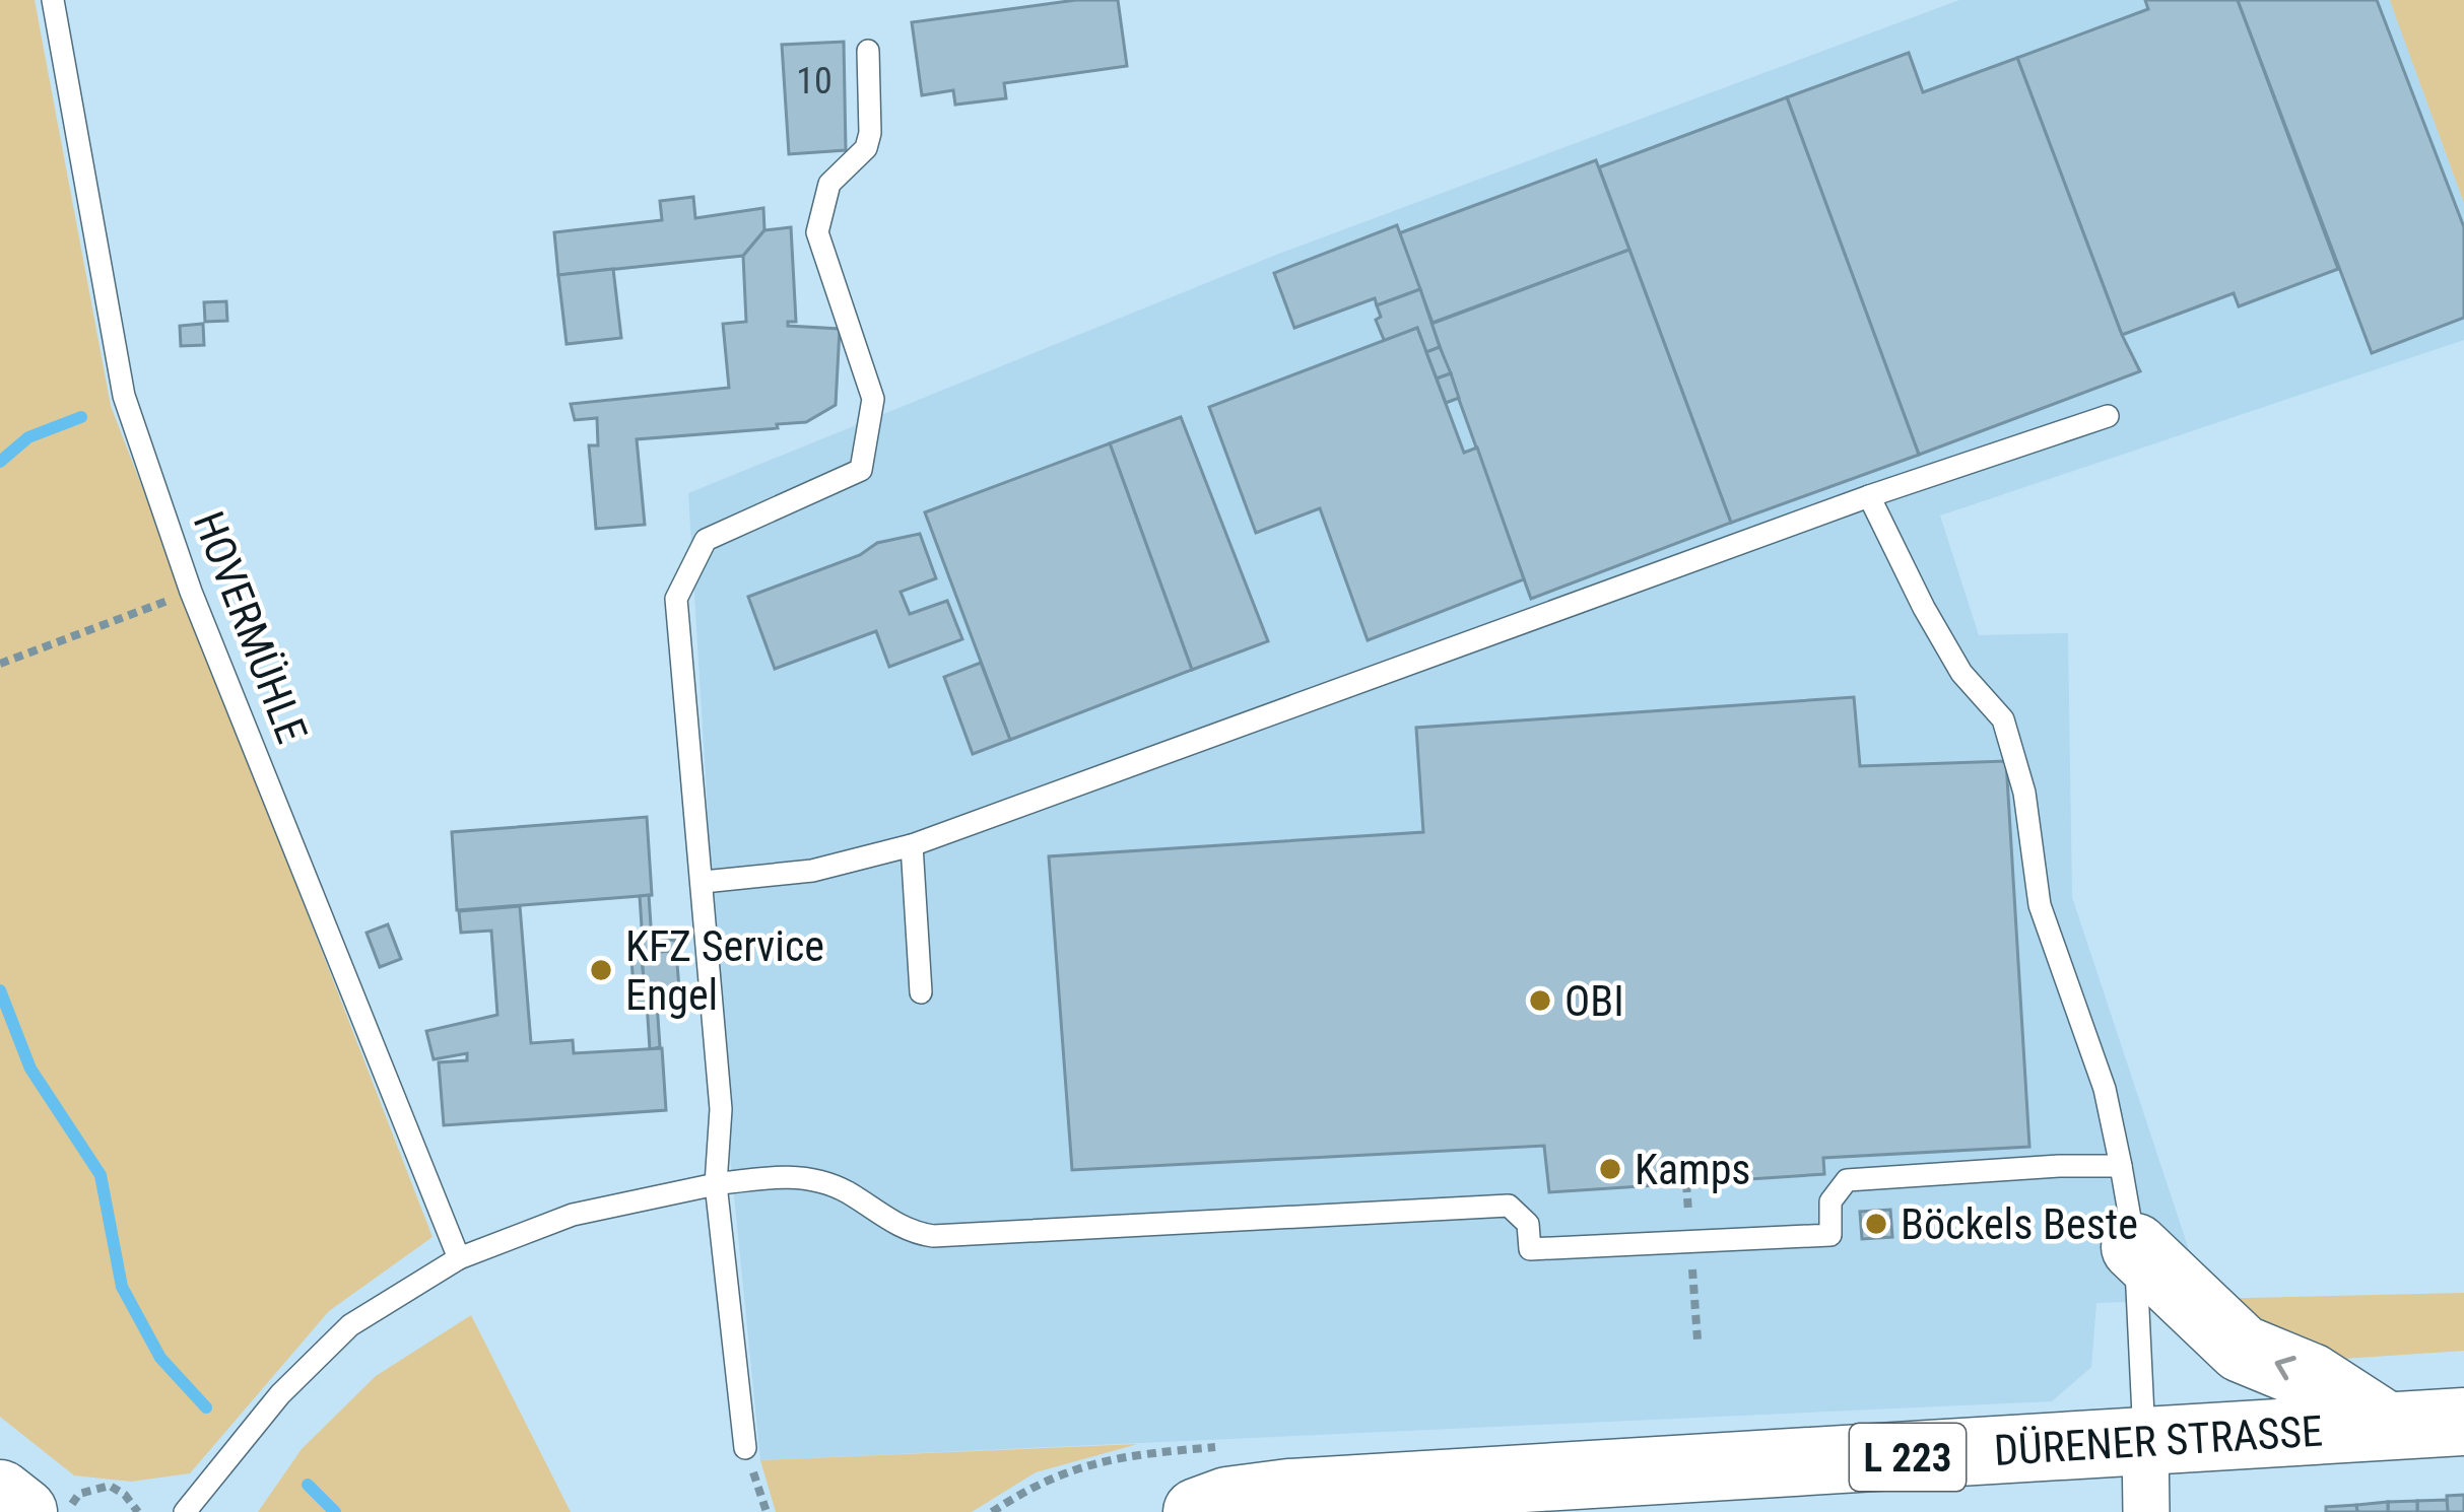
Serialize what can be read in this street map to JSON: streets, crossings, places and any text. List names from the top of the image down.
{
  "streets": {
    "main road": ["DÜRENER STRASSE", "L 223"],
    "lane": ["HOVERMÜHLE"]
  },
  "places": [
    "KFZ Service Engel",
    "OBI",
    "Kamps",
    "Böckels Beste"
  ],
  "house_numbers": ["10"]
}
